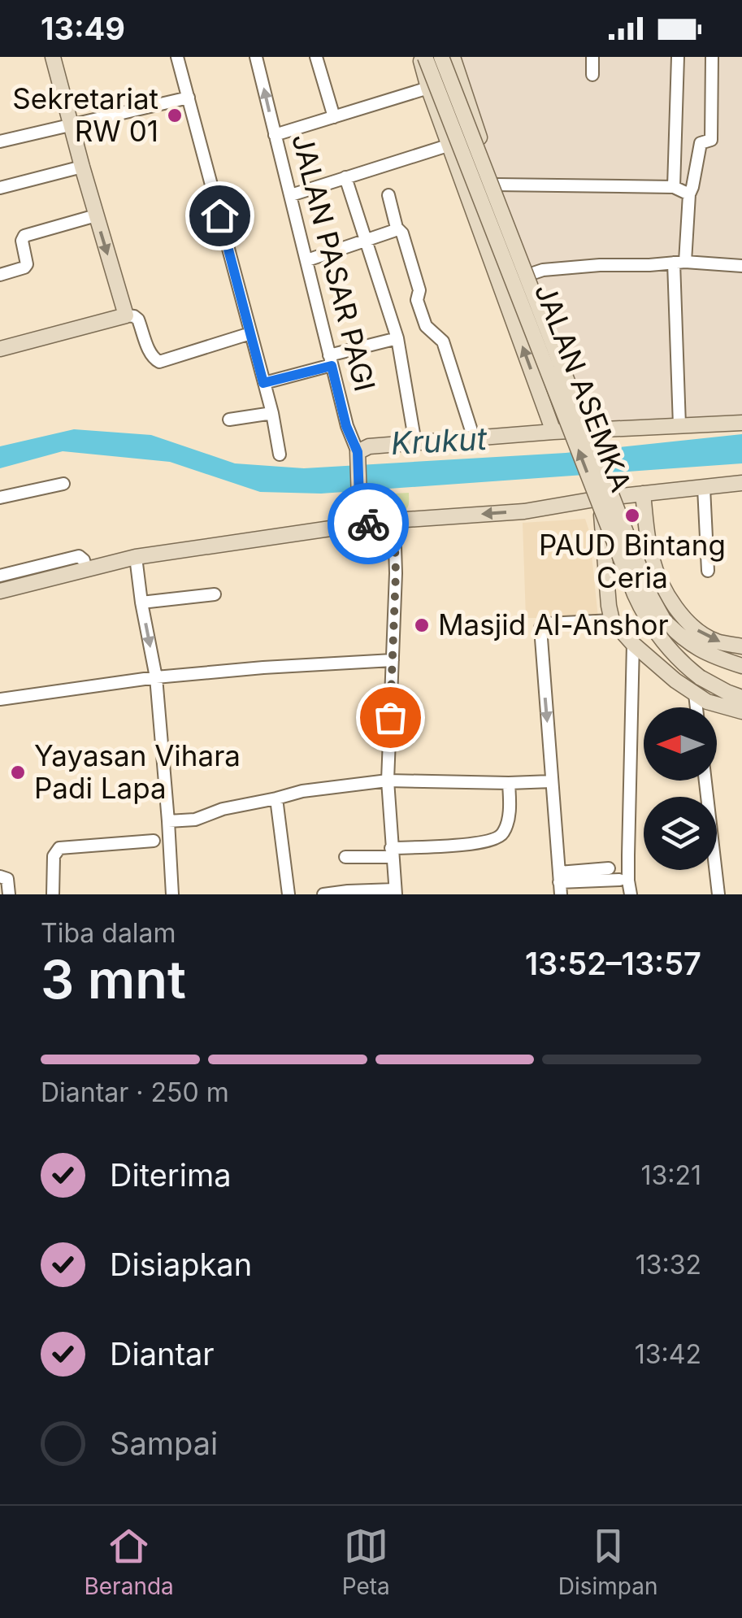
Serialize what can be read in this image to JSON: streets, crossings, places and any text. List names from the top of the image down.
{
  "streets": {
    "street": ["JALAN PASAR PAGI", "JALAN ASEMKA"]
  },
  "water": ["Krukut"],
  "places": [
    "Sekretariat RW 01",
    "PAUD Bintang Ceria",
    "Masjid Al-Anshor",
    "Yayasan Vihara Padi Lapa"
  ],
  "north": "left",
  "page": {
    "status": "13:49",
    "heading": ["3 mnt", "Tiba dalam", "13:52–13:57"],
    "bar": "Diantar · 250 m",
    "list": [
      ["Diterima", "13:21"],
      ["Disiapkan", "13:32"],
      ["Diantar", "13:42"],
      "Sampai"
    ],
    "tabs": ["Beranda", "Peta", "Disimpan"]
  }
}
